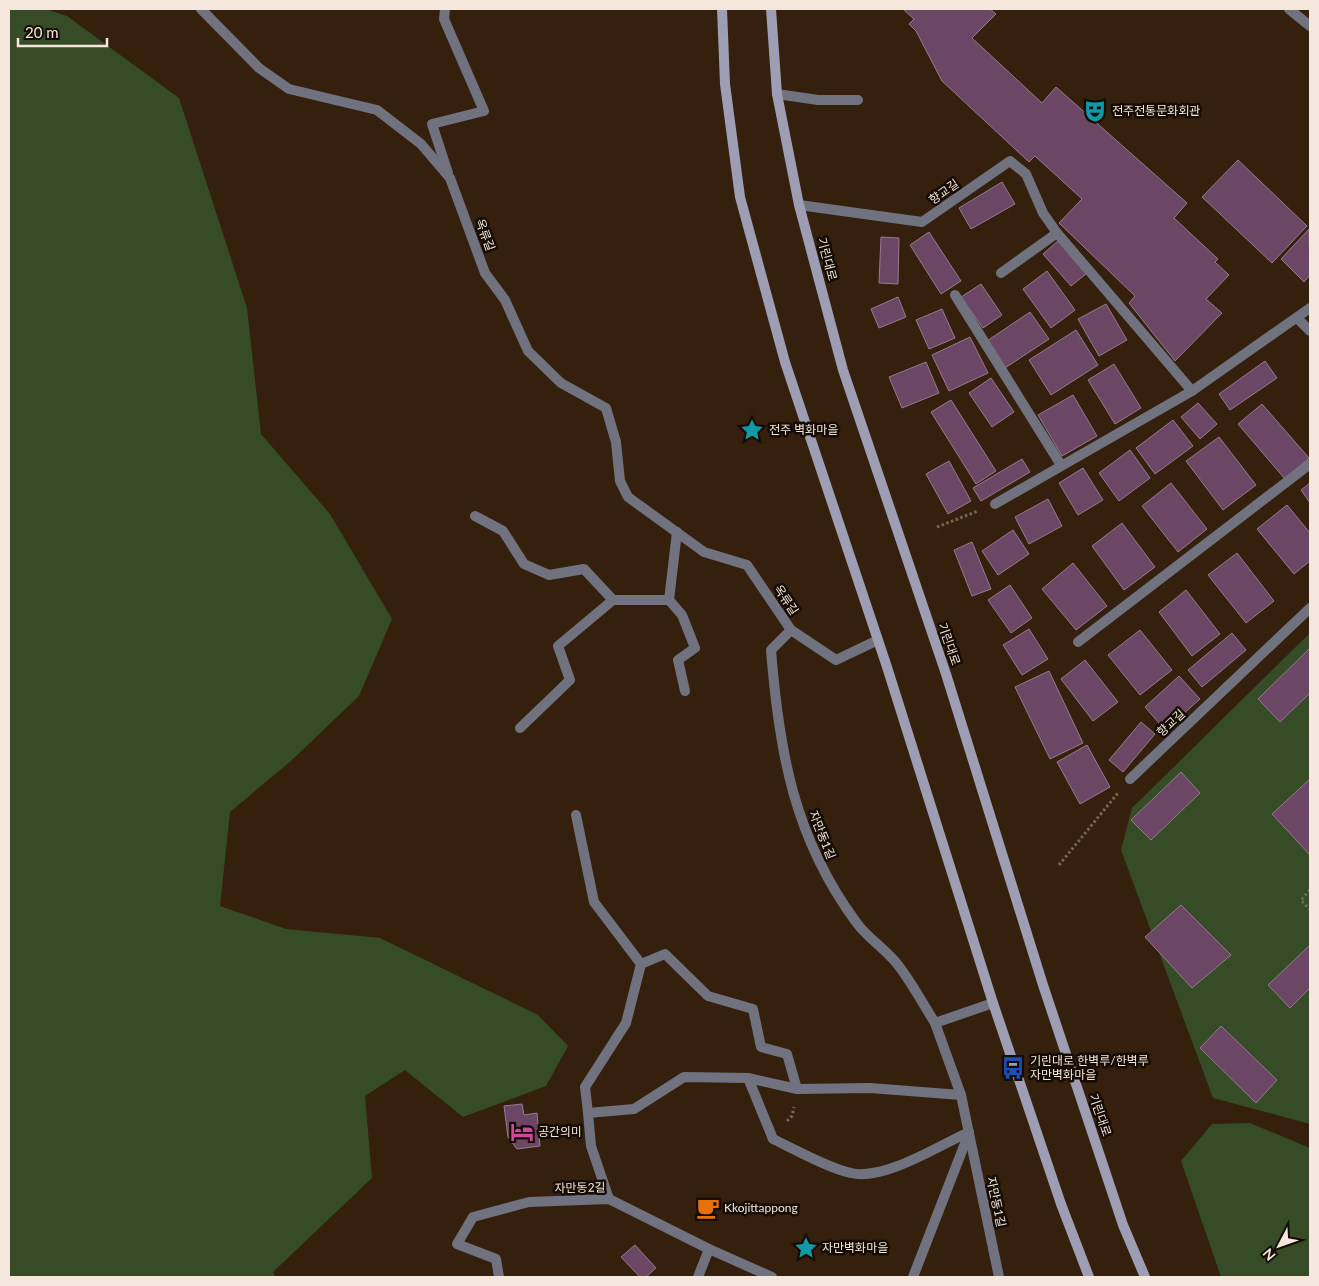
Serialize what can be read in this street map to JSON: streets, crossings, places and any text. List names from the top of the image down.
{
  "streets": {
    "street": [
      "향교길",
      "옥류길",
      "기린대로",
      "자만동1길",
      "자만동2길"
    ]
  },
  "crossings": [
    ["향교길", "기린대로"],
    ["옥류길", "자만동1길"]
  ],
  "places": {
    "theatre": ["전주전통문화회관"],
    "place": ["전주 벽화마을", "자만벽화마을"],
    "bus stop": ["기린대로 한벽루/한벽루 자만벽화마을"],
    "hotel": ["공간의미"],
    "cafe": ["Kkojittappong"]
  },
  "scale_bar": "20 m",
  "north": "bottom left"
}
